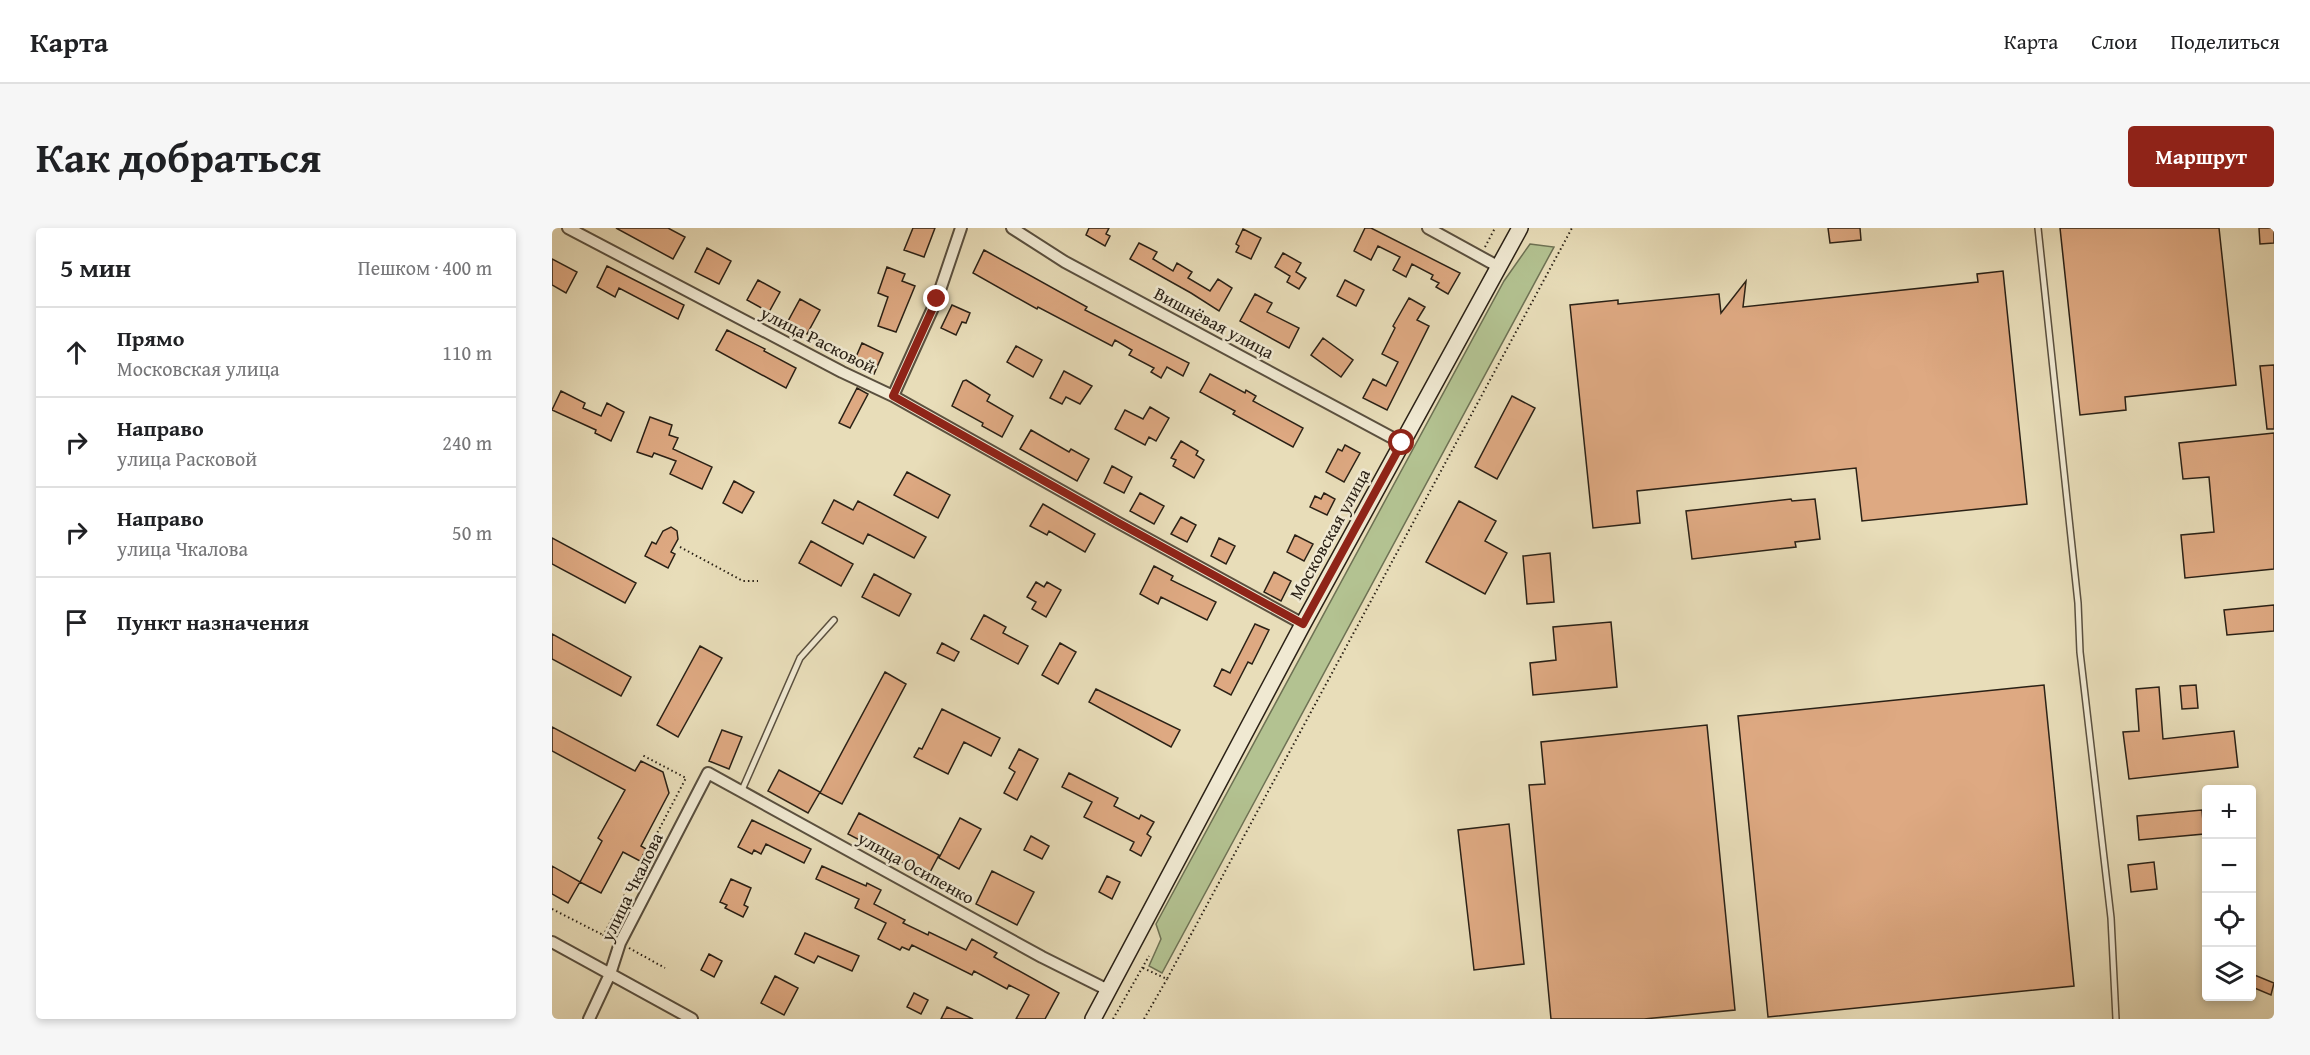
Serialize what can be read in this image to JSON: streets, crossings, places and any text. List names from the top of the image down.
{
  "streets": {
    "main road": ["Московская улица"],
    "street": [
      "Вишнёвая улица",
      "улица Расковой",
      "улица Осипенко",
      "улица Чкалова"
    ]
  },
  "crossings": [
    ["Вишнёвая улица", "Московская улица"],
    ["улица Расковой", "Московская улица"],
    ["Московская улица", "улица Осипенко"],
    ["улица Осипенко", "улица Чкалова"]
  ],
  "page": {
    "header": "Карта",
    "nav": ["Карта", "Слои", "Поделиться"],
    "title": "Как добраться",
    "buttons": "Маршрут",
    "heading": ["5 мин", "Пешком · 400 m"],
    "list": [
      ["Прямо", "Московская улица", "110 m"],
      ["Направо", "улица Расковой", "240 m"],
      ["Направо", "улица Чкалова", "50 m"],
      "Пункт назначения"
    ],
    "map_buttons": ["+", "−"]
  }
}
